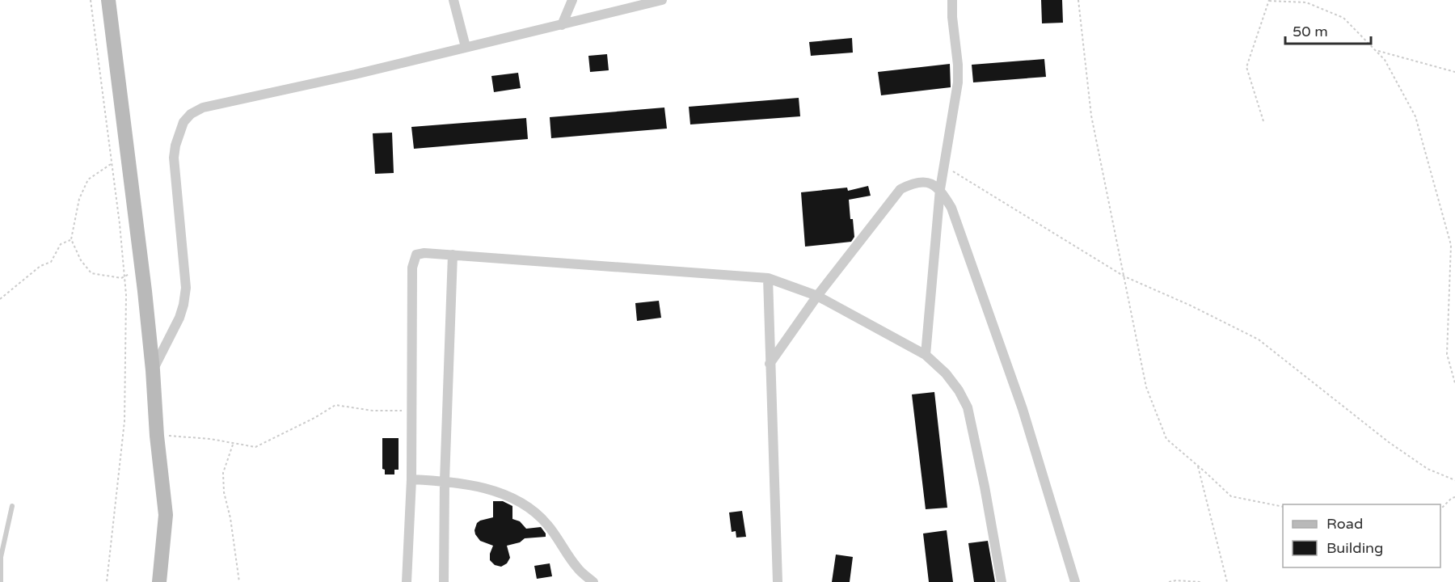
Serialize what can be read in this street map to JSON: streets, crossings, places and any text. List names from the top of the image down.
{
  "legend": ["Road", "Building"],
  "scale_bar": "50 m"
}
